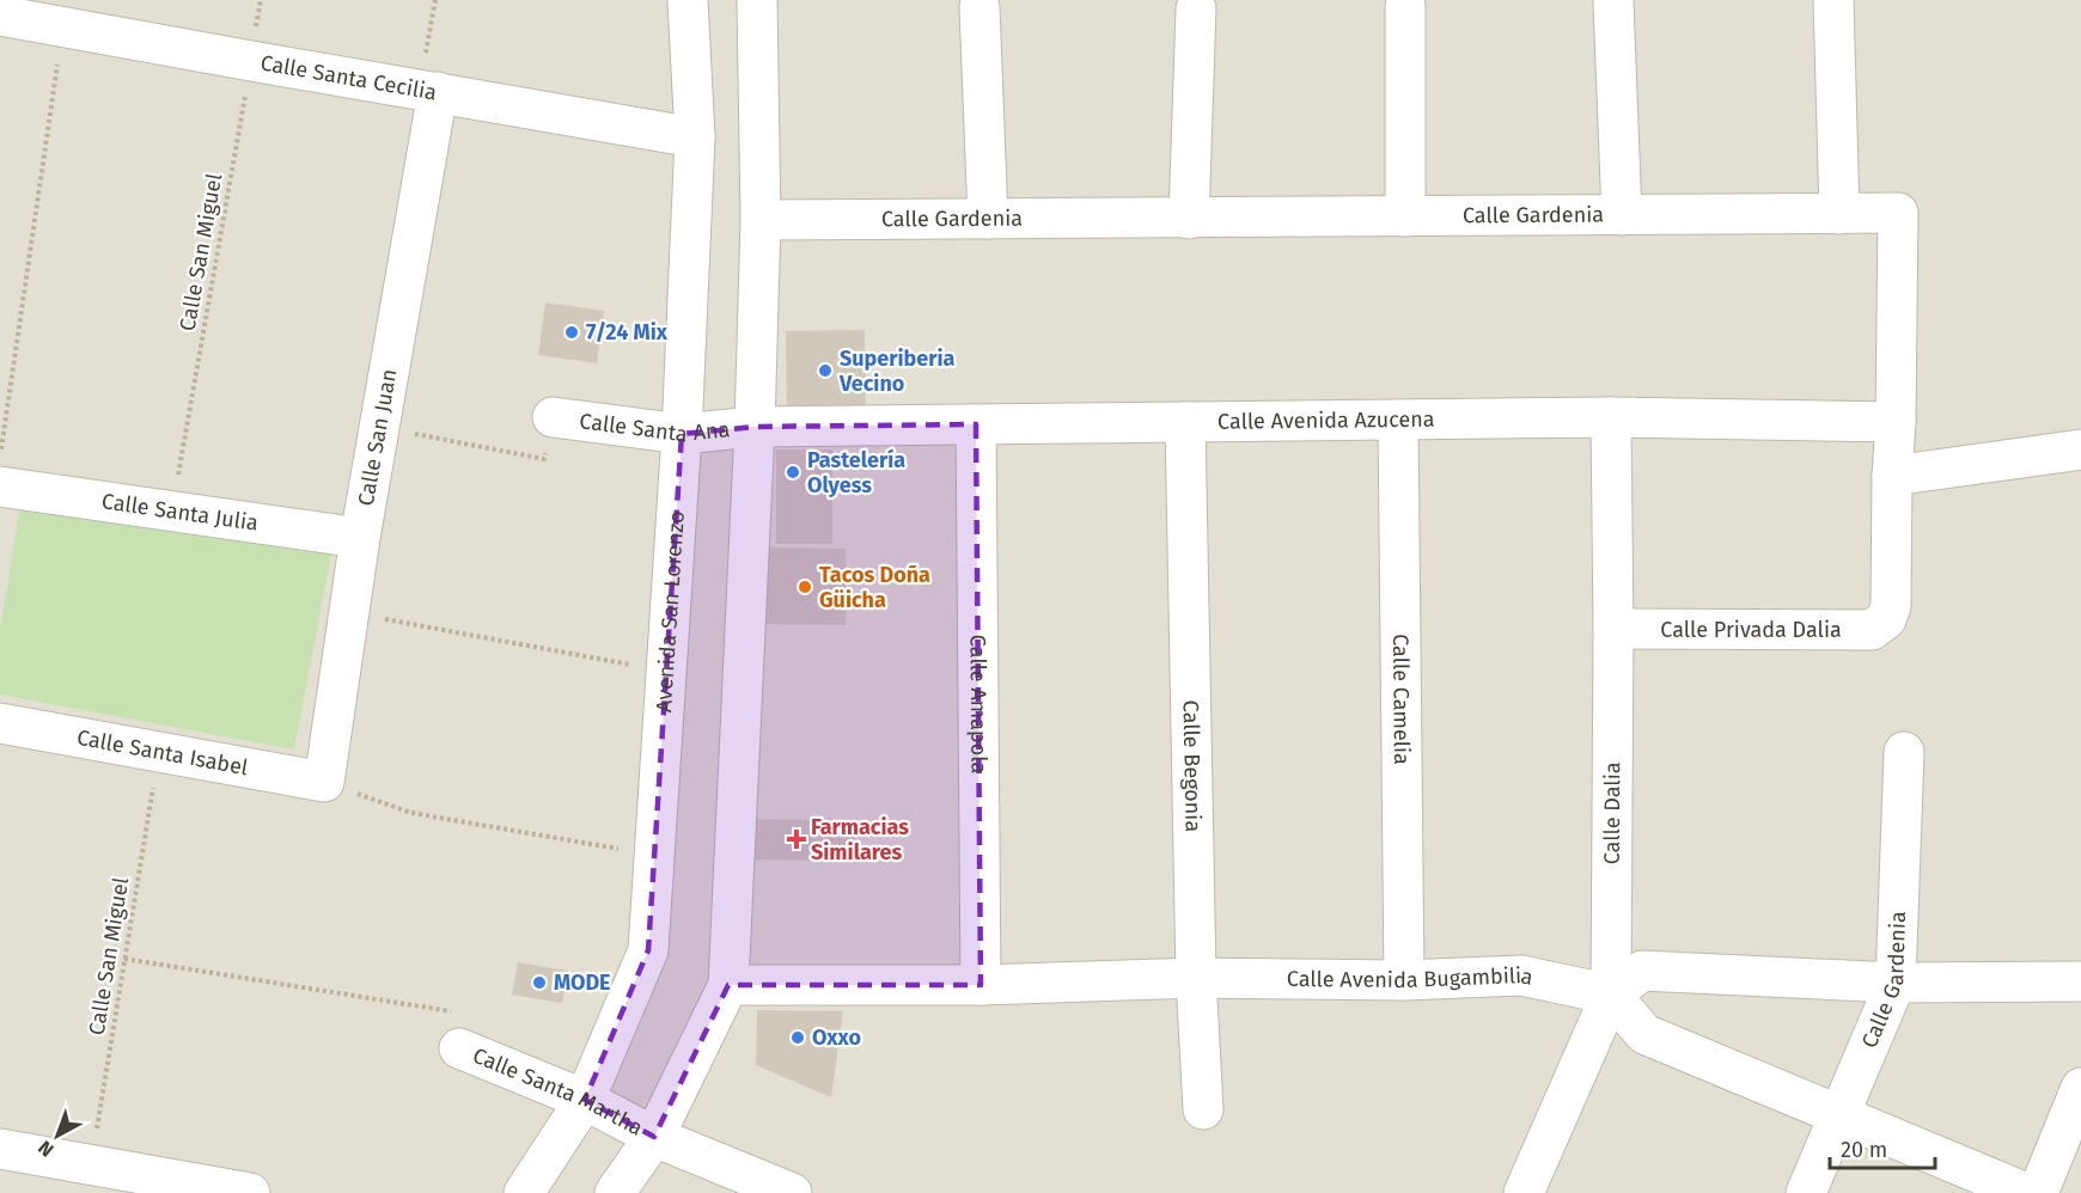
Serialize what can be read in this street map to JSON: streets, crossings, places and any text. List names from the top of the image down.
{
  "streets": {
    "street": [
      "Calle Santa Cecilia",
      "Calle Gardenia",
      "Calle Avenida Azucena",
      "Calle Santa Ana",
      "Calle San Juan",
      "Calle Santa Julia",
      "Avenida San Lorenzo",
      "Calle Privada Dalia",
      "Calle Camelia",
      "Calle Amapola",
      "Calle Santa Isabel",
      "Calle Begonia",
      "Calle Dalia",
      "Calle Avenida Bugambilia",
      "Calle Santa Martha"
    ],
    "path": ["Calle San Miguel"]
  },
  "crossings": [
    ["Calle Santa Cecilia", "Calle San Miguel"],
    ["Calle Santa Cecilia", "Calle San Juan"],
    ["Calle Santa Cecilia", "Avenida San Lorenzo"],
    ["Calle Gardenia", "Calle Avenida Azucena"],
    ["Calle Gardenia", "Calle Privada Dalia"],
    ["Calle San Miguel", "Calle Santa Julia"],
    ["Calle San Miguel", "Calle Santa Isabel"],
    ["Calle Avenida Azucena", "Calle Santa Ana"],
    ["Calle Avenida Azucena", "Calle Camelia"],
    ["Calle Avenida Azucena", "Calle Amapola"],
    ["Calle Avenida Azucena", "Calle Begonia"],
    ["Calle Avenida Azucena", "Calle Dalia"],
    ["Calle Santa Ana", "Avenida San Lorenzo"],
    ["Calle San Juan", "Calle Santa Julia"],
    ["Calle San Juan", "Calle Santa Isabel"],
    ["Avenida San Lorenzo", "Calle Santa Martha"],
    ["Calle Privada Dalia", "Calle Dalia"],
    ["Calle Camelia", "Calle Avenida Bugambilia"],
    ["Calle Amapola", "Calle Avenida Bugambilia"],
    ["Calle Begonia", "Calle Avenida Bugambilia"],
    ["Calle Dalia", "Calle Avenida Bugambilia"]
  ],
  "places": {
    "other": [
      "7/24 Mix",
      "Superiberia Vecino",
      "Pastelería Olyess",
      "Tacos Doña Güicha",
      "MODE",
      "Oxxo"
    ],
    "health": ["Farmacias Similares"]
  },
  "scale_bar": "20 m",
  "north": "bottom left"
}
